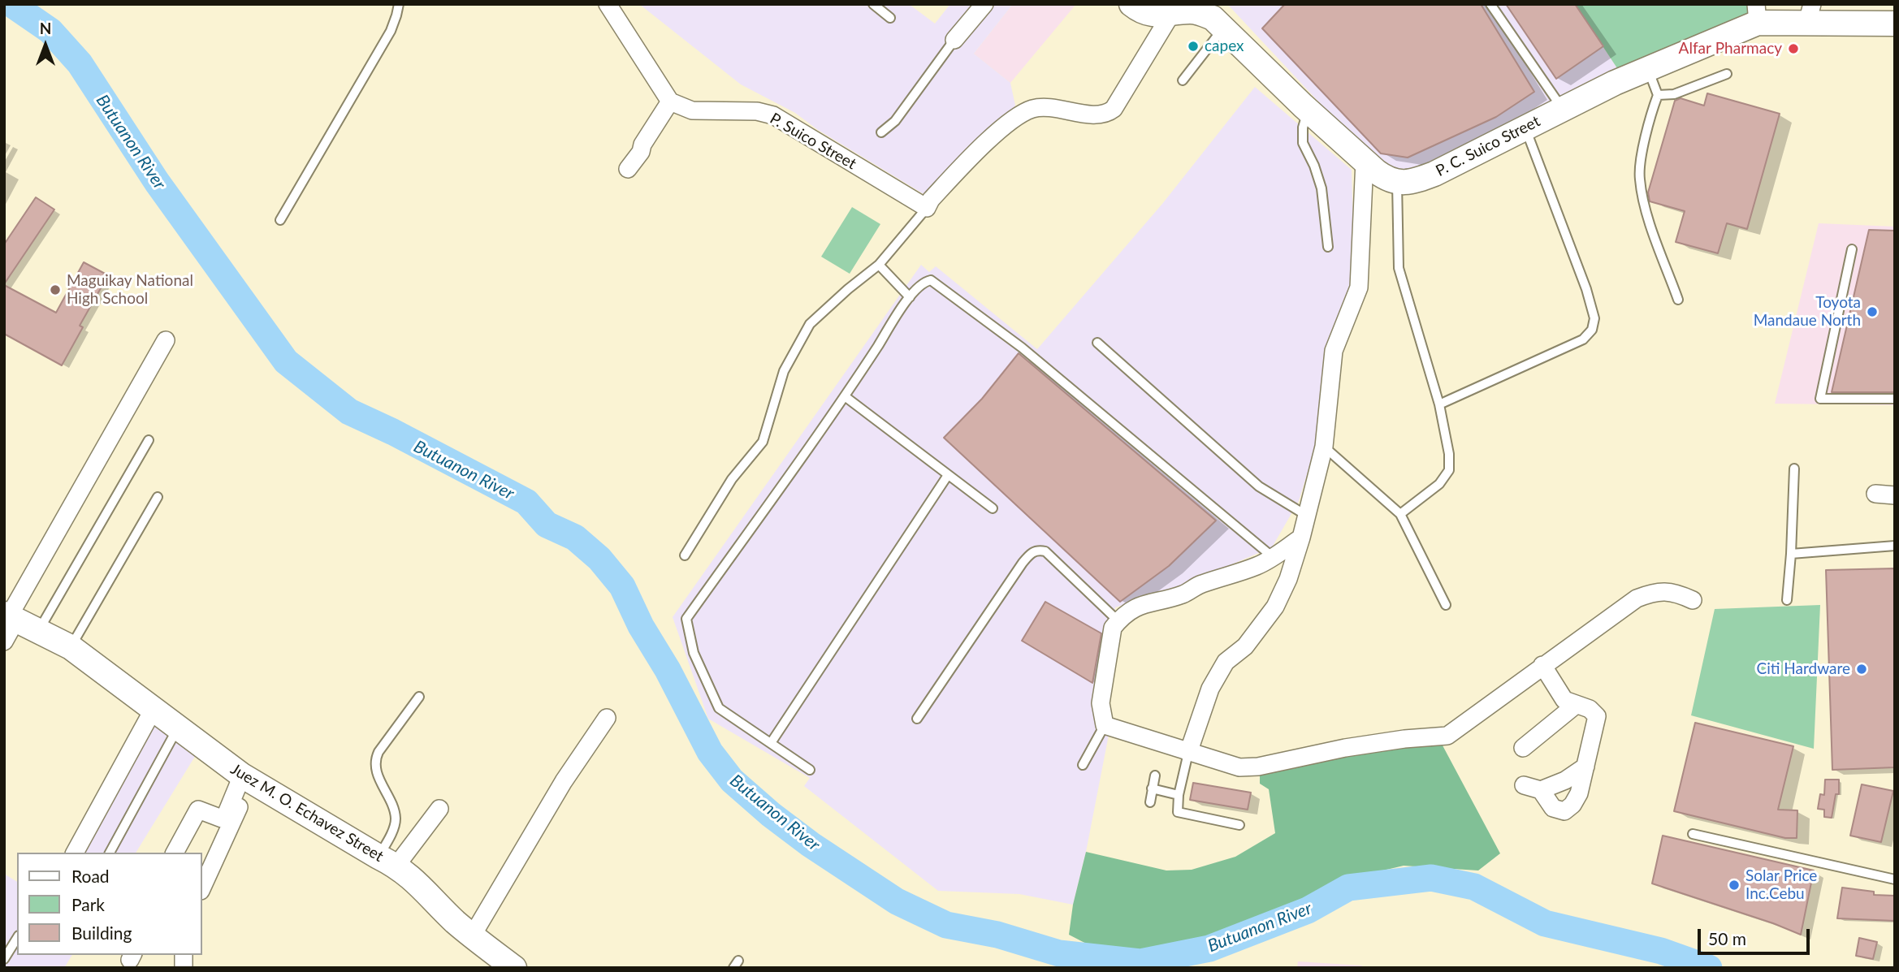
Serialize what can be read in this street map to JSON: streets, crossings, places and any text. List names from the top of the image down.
{
  "streets": {
    "street": ["P. Suico Street", "P. C. Suico Street", "Juez M. O. Echavez Street"]
  },
  "water": ["Butuanon River"],
  "places": [
    "capex",
    "Alfar Pharmacy",
    "Maguikay National High School",
    "Toyota Mandaue North",
    "Citi Hardware",
    "Solar Price Inc.Cebu"
  ],
  "legend": ["Road", "Park", "Building"],
  "scale_bar": "50 m",
  "north": "top"
}
